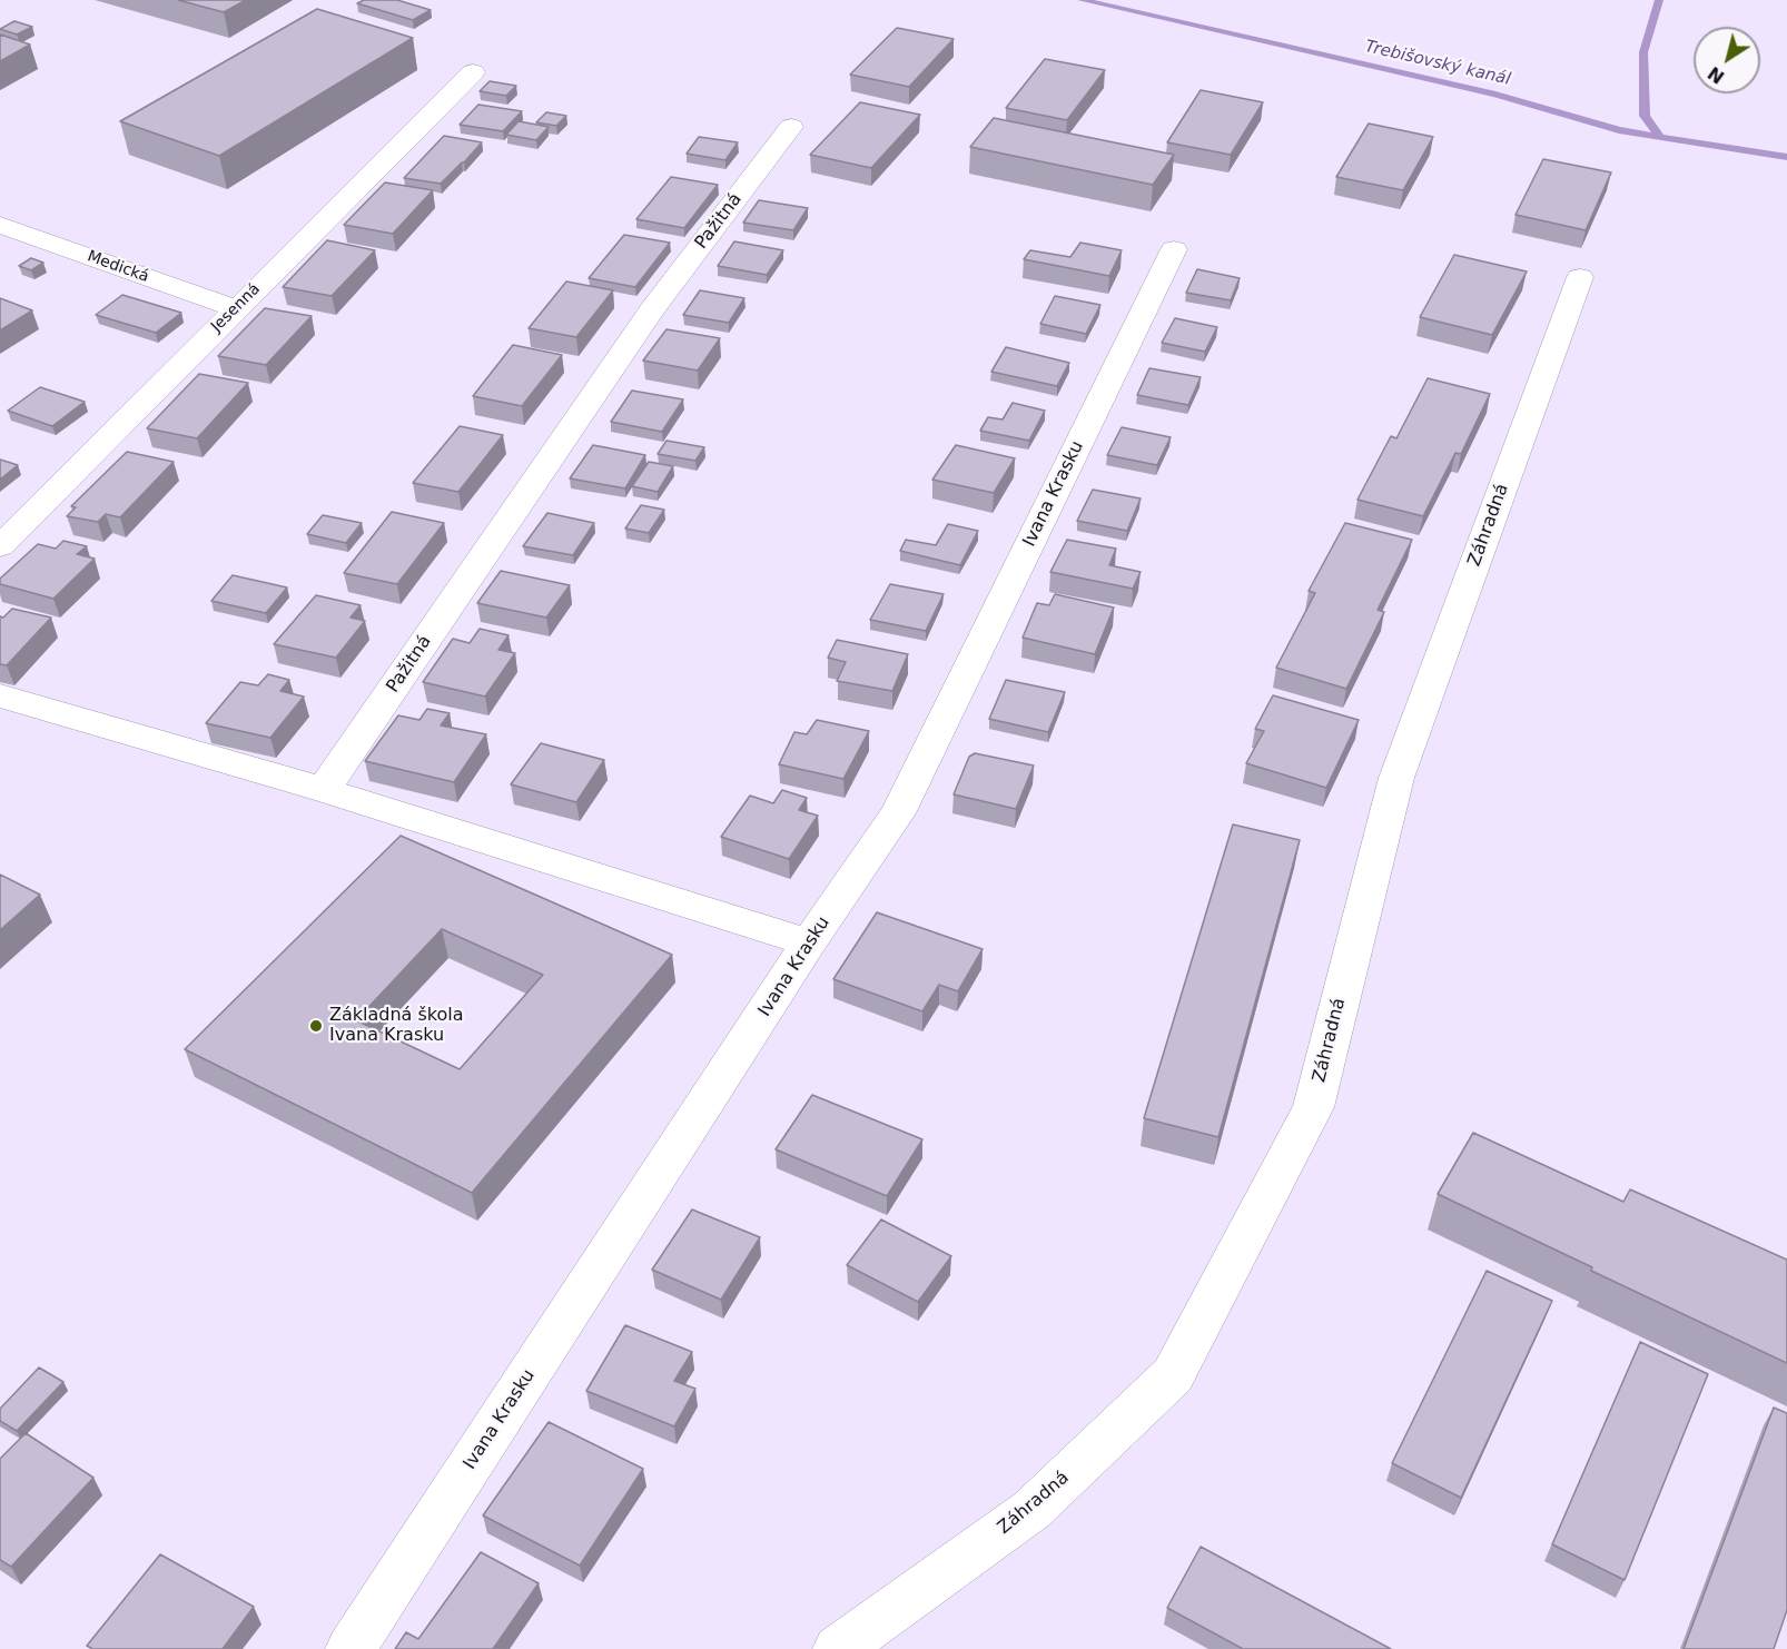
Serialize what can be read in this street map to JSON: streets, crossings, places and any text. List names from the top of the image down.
{
  "streets": {
    "street": [
      "Pažitná",
      "Medická",
      "Jesenná",
      "Ivana Krasku",
      "Záhradná"
    ]
  },
  "crossings": [
    ["Medická", "Jesenná"]
  ],
  "water": ["Trebišovský kanál"],
  "places": ["Základná škola Ivana Krasku"],
  "north": "bottom left"
}
